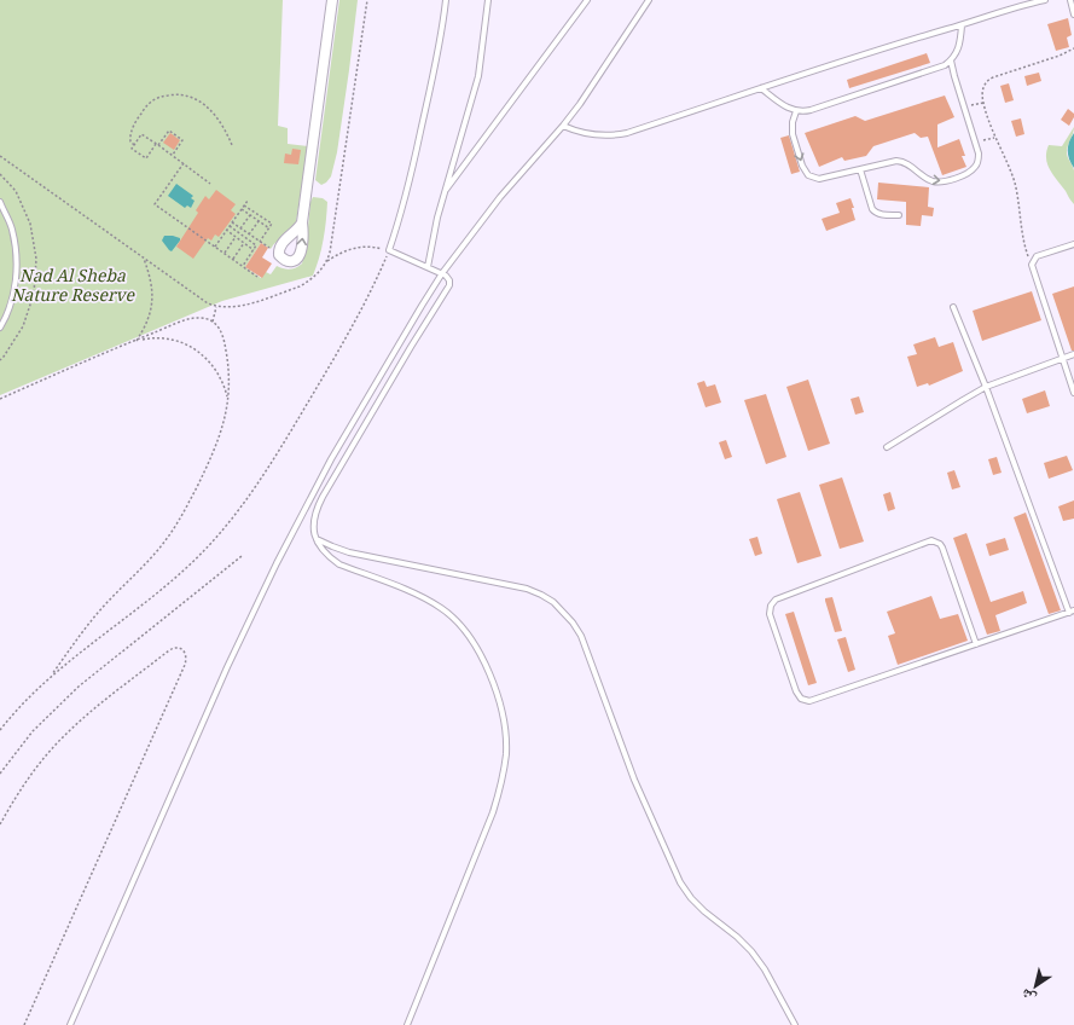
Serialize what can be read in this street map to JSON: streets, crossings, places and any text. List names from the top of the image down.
{
  "parks": ["Nad Al Sheba Nature Reserve"],
  "north": "bottom left"
}
